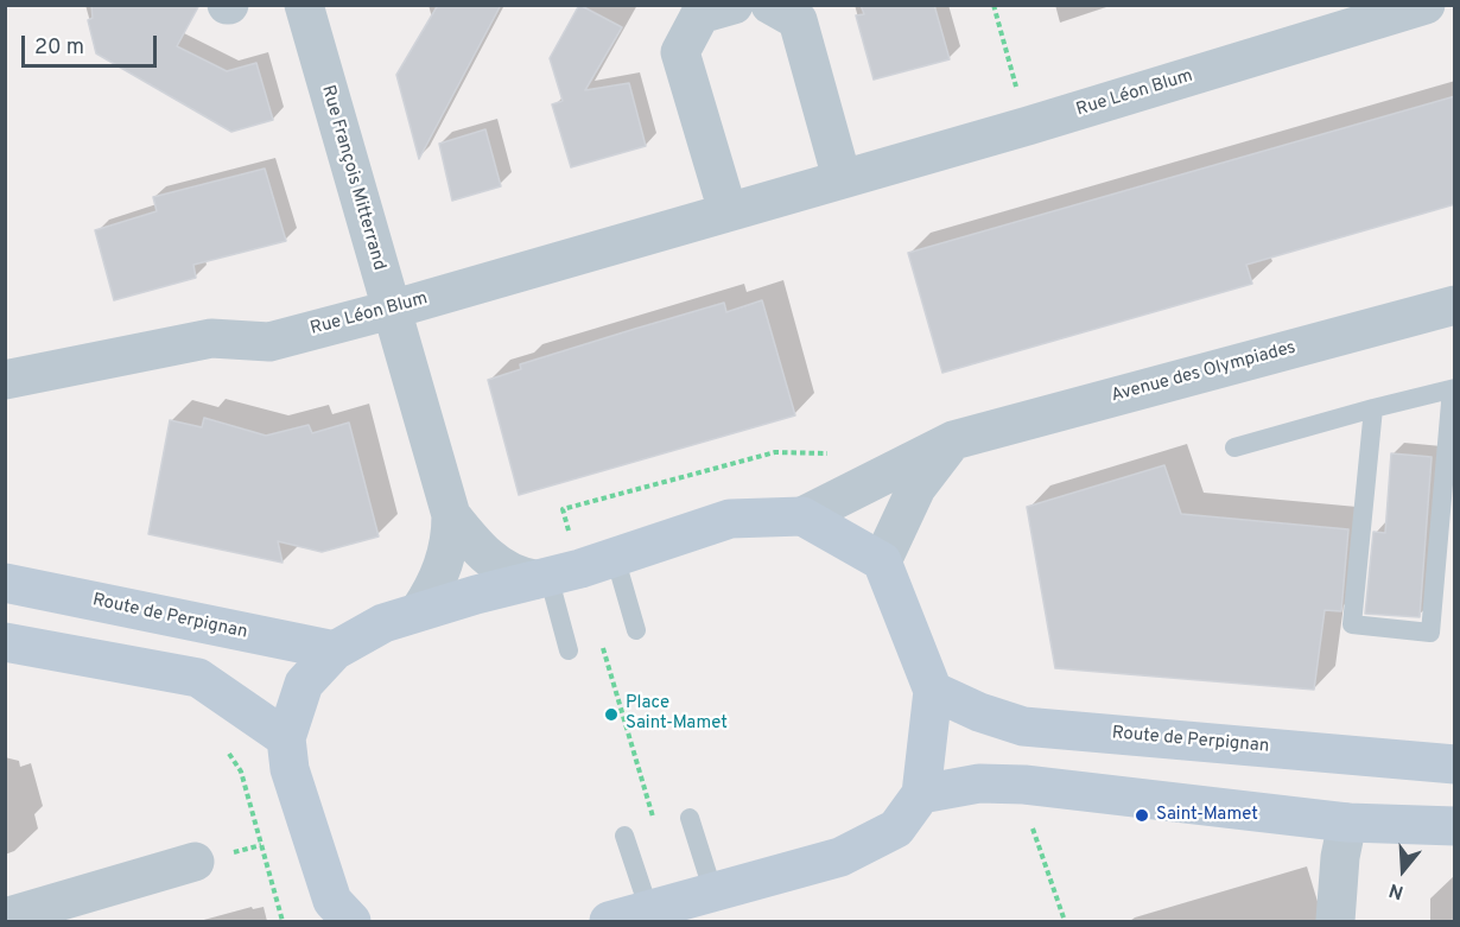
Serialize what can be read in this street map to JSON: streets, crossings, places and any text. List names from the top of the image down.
{
  "streets": {
    "main road": ["Route de Perpignan"],
    "street": ["Rue Léon Blum", "Rue François Mitterrand", "Avenue des Olympiades"]
  },
  "crossings": [
    ["Rue Léon Blum", "Rue François Mitterrand"]
  ],
  "places": ["Place Saint-Mamet", "Saint-Mamet"],
  "scale_bar": "20 m",
  "north": "bottom"
}
